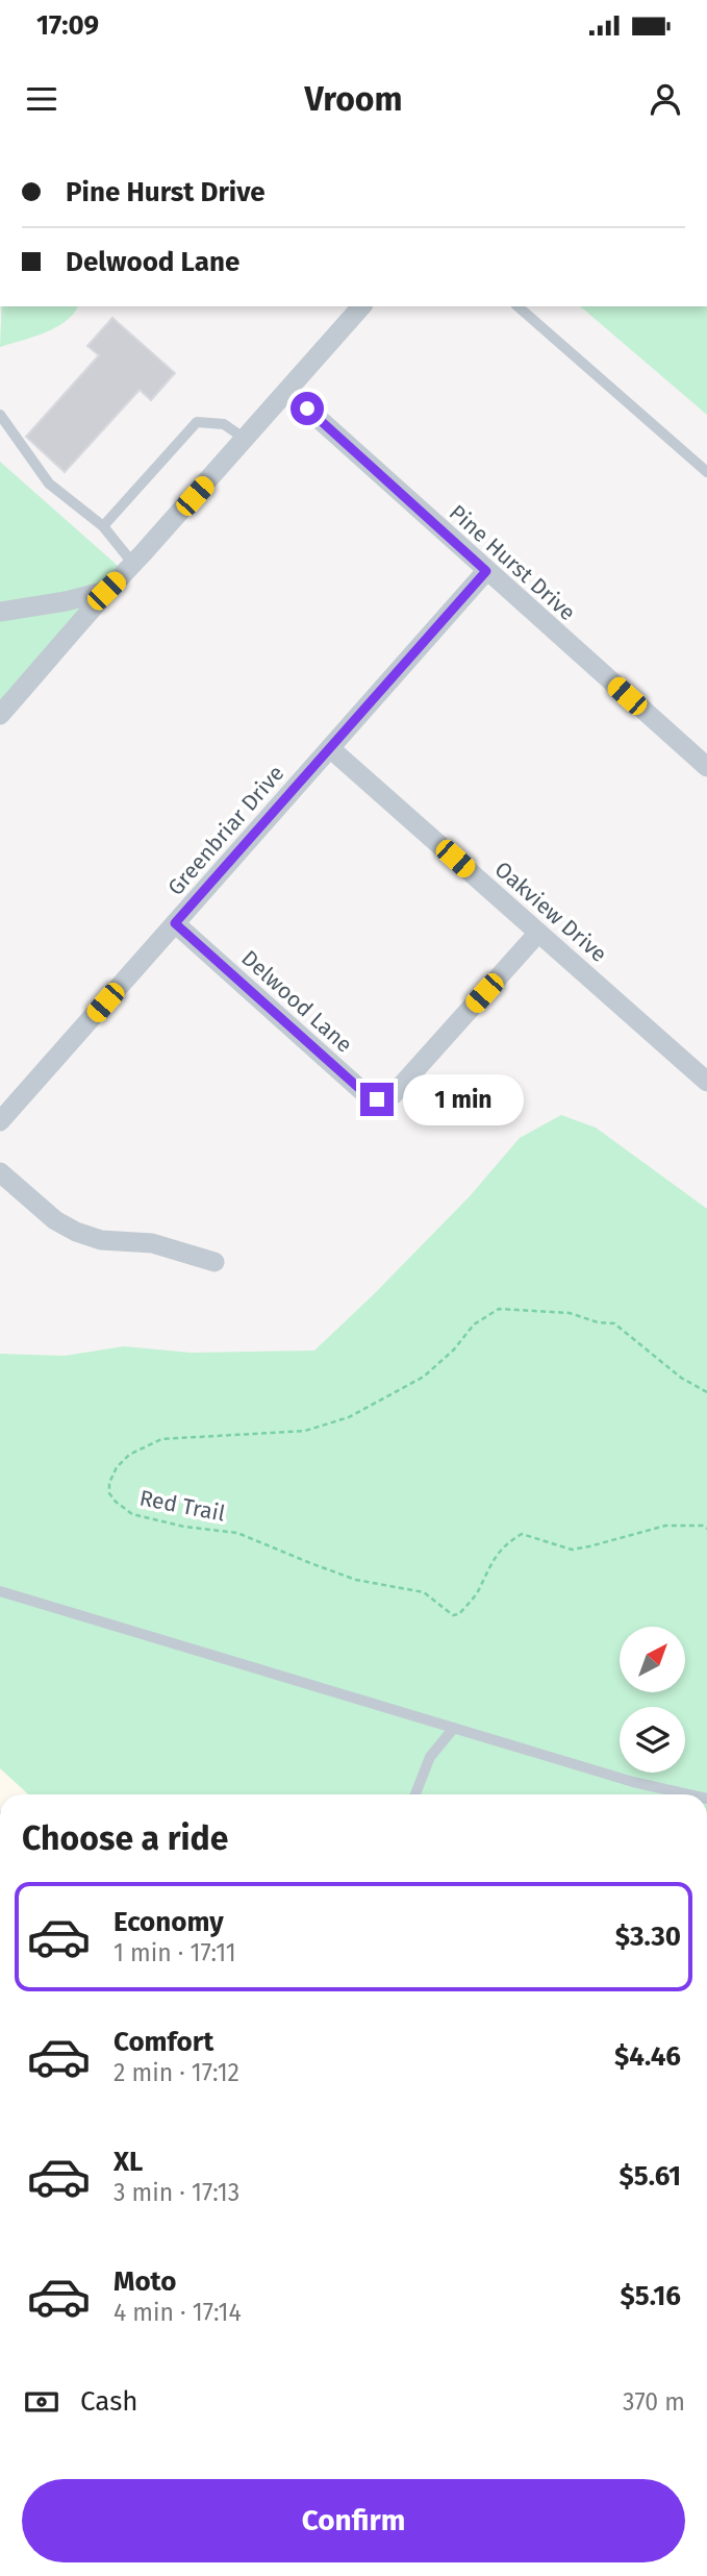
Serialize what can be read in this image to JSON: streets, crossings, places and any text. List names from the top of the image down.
{
  "streets": {
    "street": [
      "Pine Hurst Drive",
      "Greenbriar Drive",
      "Oakview Drive",
      "Delwood Lane"
    ],
    "path": ["Red Trail"]
  },
  "crossings": [
    ["Pine Hurst Drive", "Greenbriar Drive"],
    ["Greenbriar Drive", "Oakview Drive"],
    ["Greenbriar Drive", "Delwood Lane"],
    ["Oakview Drive", "Delwood Lane"]
  ],
  "north": "top right",
  "page": {
    "status": "17:09",
    "header": "Vroom",
    "banner": ["Pine Hurst Drive", "Delwood Lane"],
    "bubble": "1 min",
    "heading": "Choose a ride",
    "list": [
      {
        "name": "Economy",
        "note": "1 min · 17:11",
        "value": "$3.30"
      },
      {
        "name": "Comfort",
        "note": "2 min · 17:12",
        "value": "$4.46"
      },
      {
        "name": "XL",
        "note": "3 min · 17:13",
        "value": "$5.61"
      },
      {
        "name": "Moto",
        "note": "4 min · 17:14",
        "value": "$5.16"
      }
    ],
    "pay": ["Cash", "370 m"],
    "buttons": "Confirm"
  }
}
